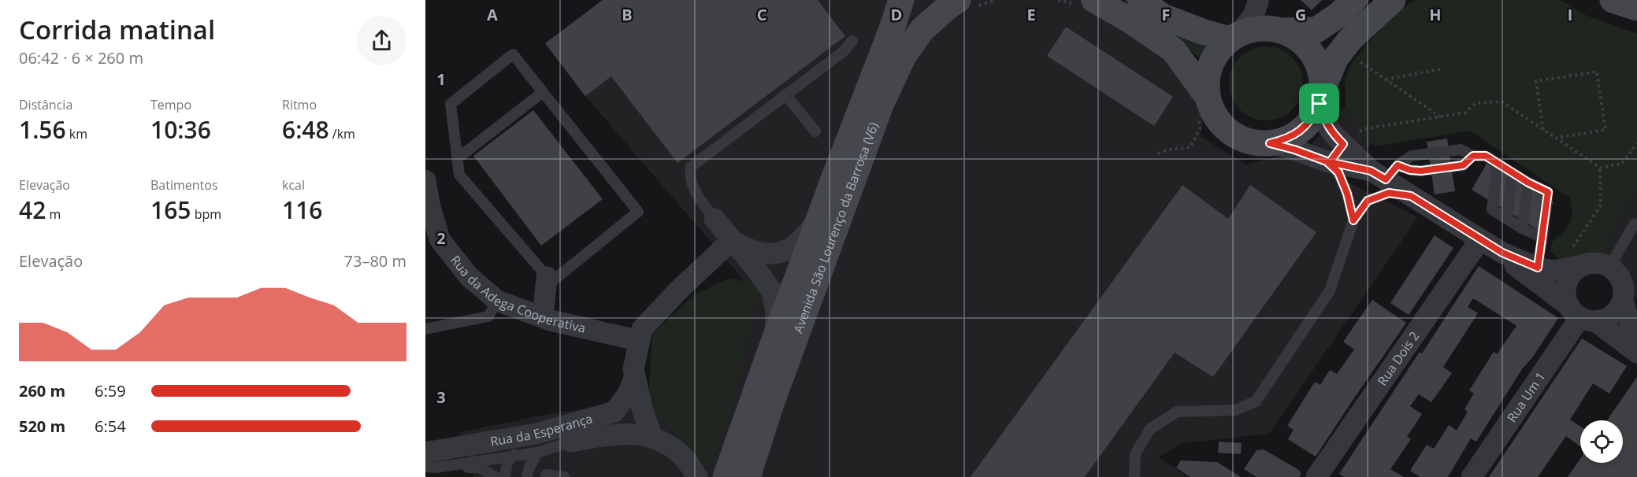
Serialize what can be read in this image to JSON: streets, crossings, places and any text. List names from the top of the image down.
{
  "streets": {
    "main road": ["Avenida São Lourenço da Barrosa (V6)"],
    "street": [
      "Rua da Adega Cooperativa",
      "Rua Dois 2",
      "Rua Um 1",
      "Rua da Esperança"
    ]
  },
  "page": {
    "heading": ["Corrida matinal", "06:42 · 6 × 260 m"],
    "stats": [
      ["Distância", "1.56 km"],
      ["Tempo", "10:36"],
      ["Ritmo", "6:48 /km"],
      ["Elevação", "42 m"],
      ["Batimentos", "165 bpm"],
      ["kcal", "116"]
    ],
    "chart": ["Elevação", "73–80 m"],
    "list": [
      {
        "name": "260 m",
        "note": "6:59"
      },
      {
        "name": "520 m",
        "note": "6:54"
      }
    ]
  },
  "grid": {
    "columns": [
      "A",
      "B",
      "C",
      "D",
      "E",
      "F",
      "G",
      "H",
      "I"
    ],
    "rows": ["1", "2", "3"]
  }
}
